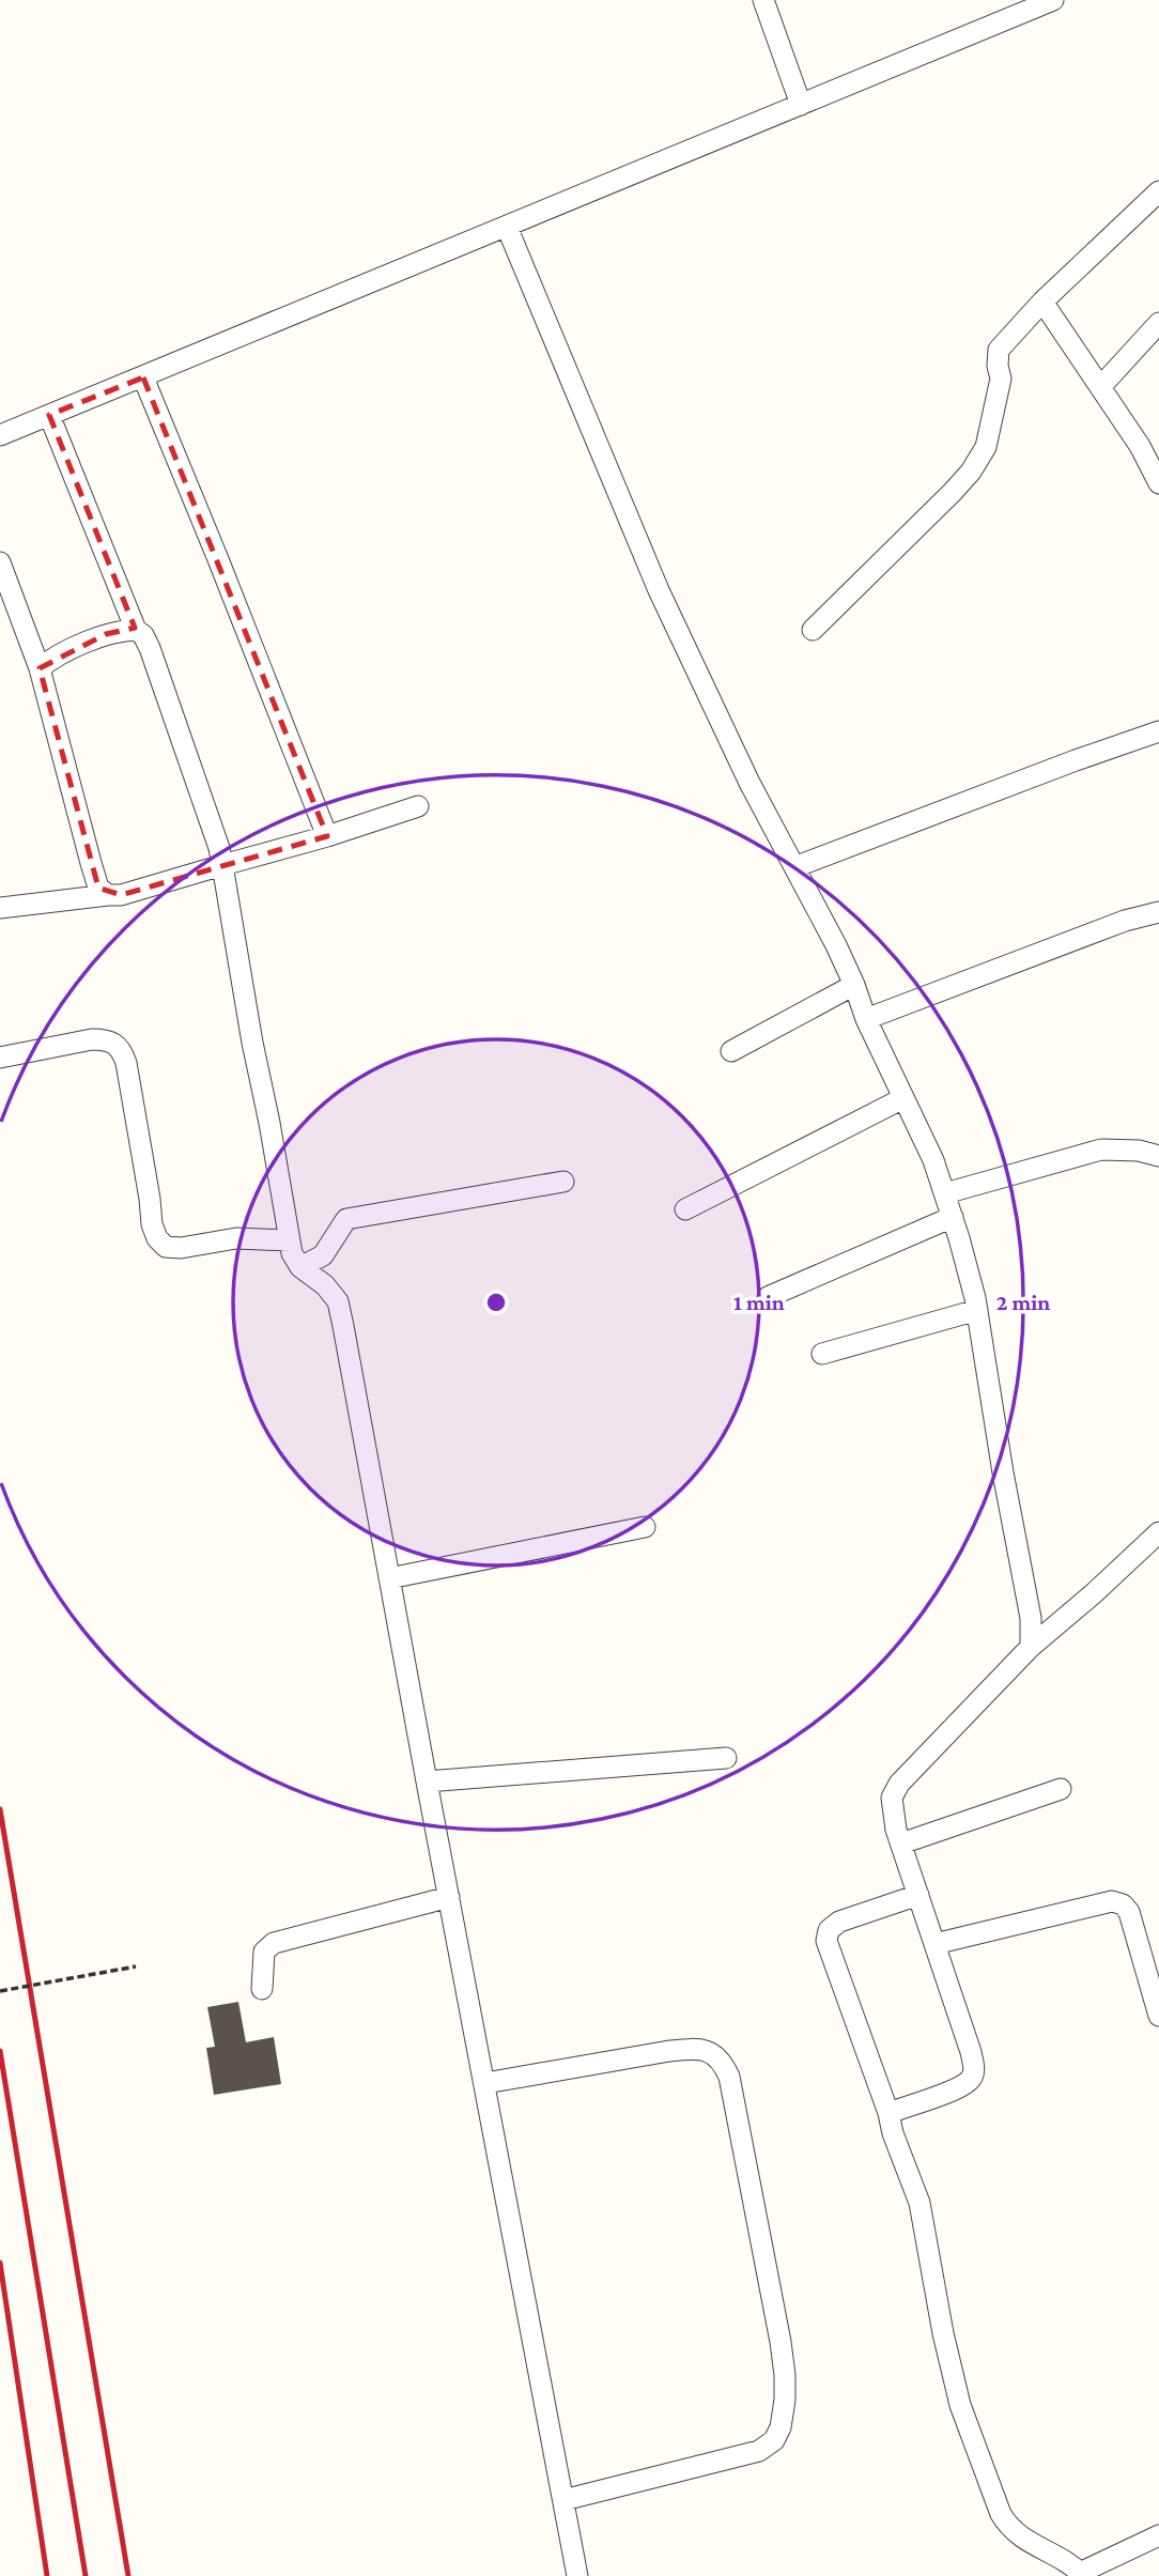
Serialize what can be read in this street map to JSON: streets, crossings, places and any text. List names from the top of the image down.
{
  "rings": ["1 min", "2 min"]
}
